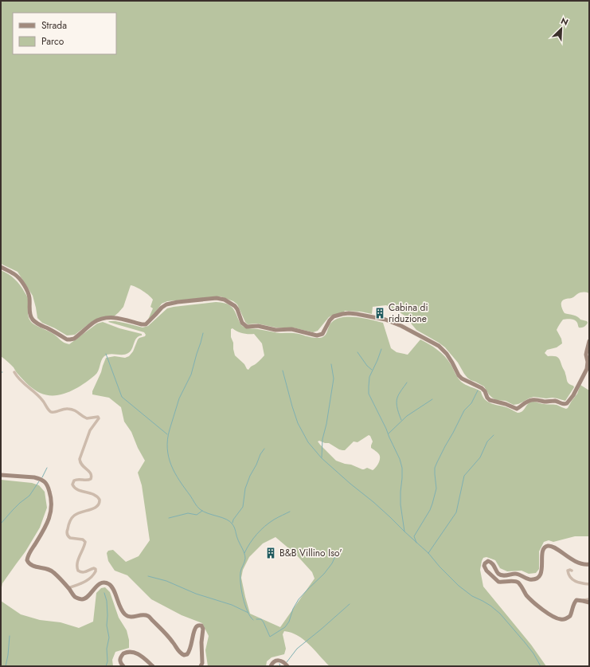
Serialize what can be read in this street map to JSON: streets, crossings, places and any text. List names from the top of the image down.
{
  "places": {
    "building": ["Cabina di riduzione", "B&B Villino Iso'"]
  },
  "legend": ["Strada", "Parco"],
  "north": "top right"
}
